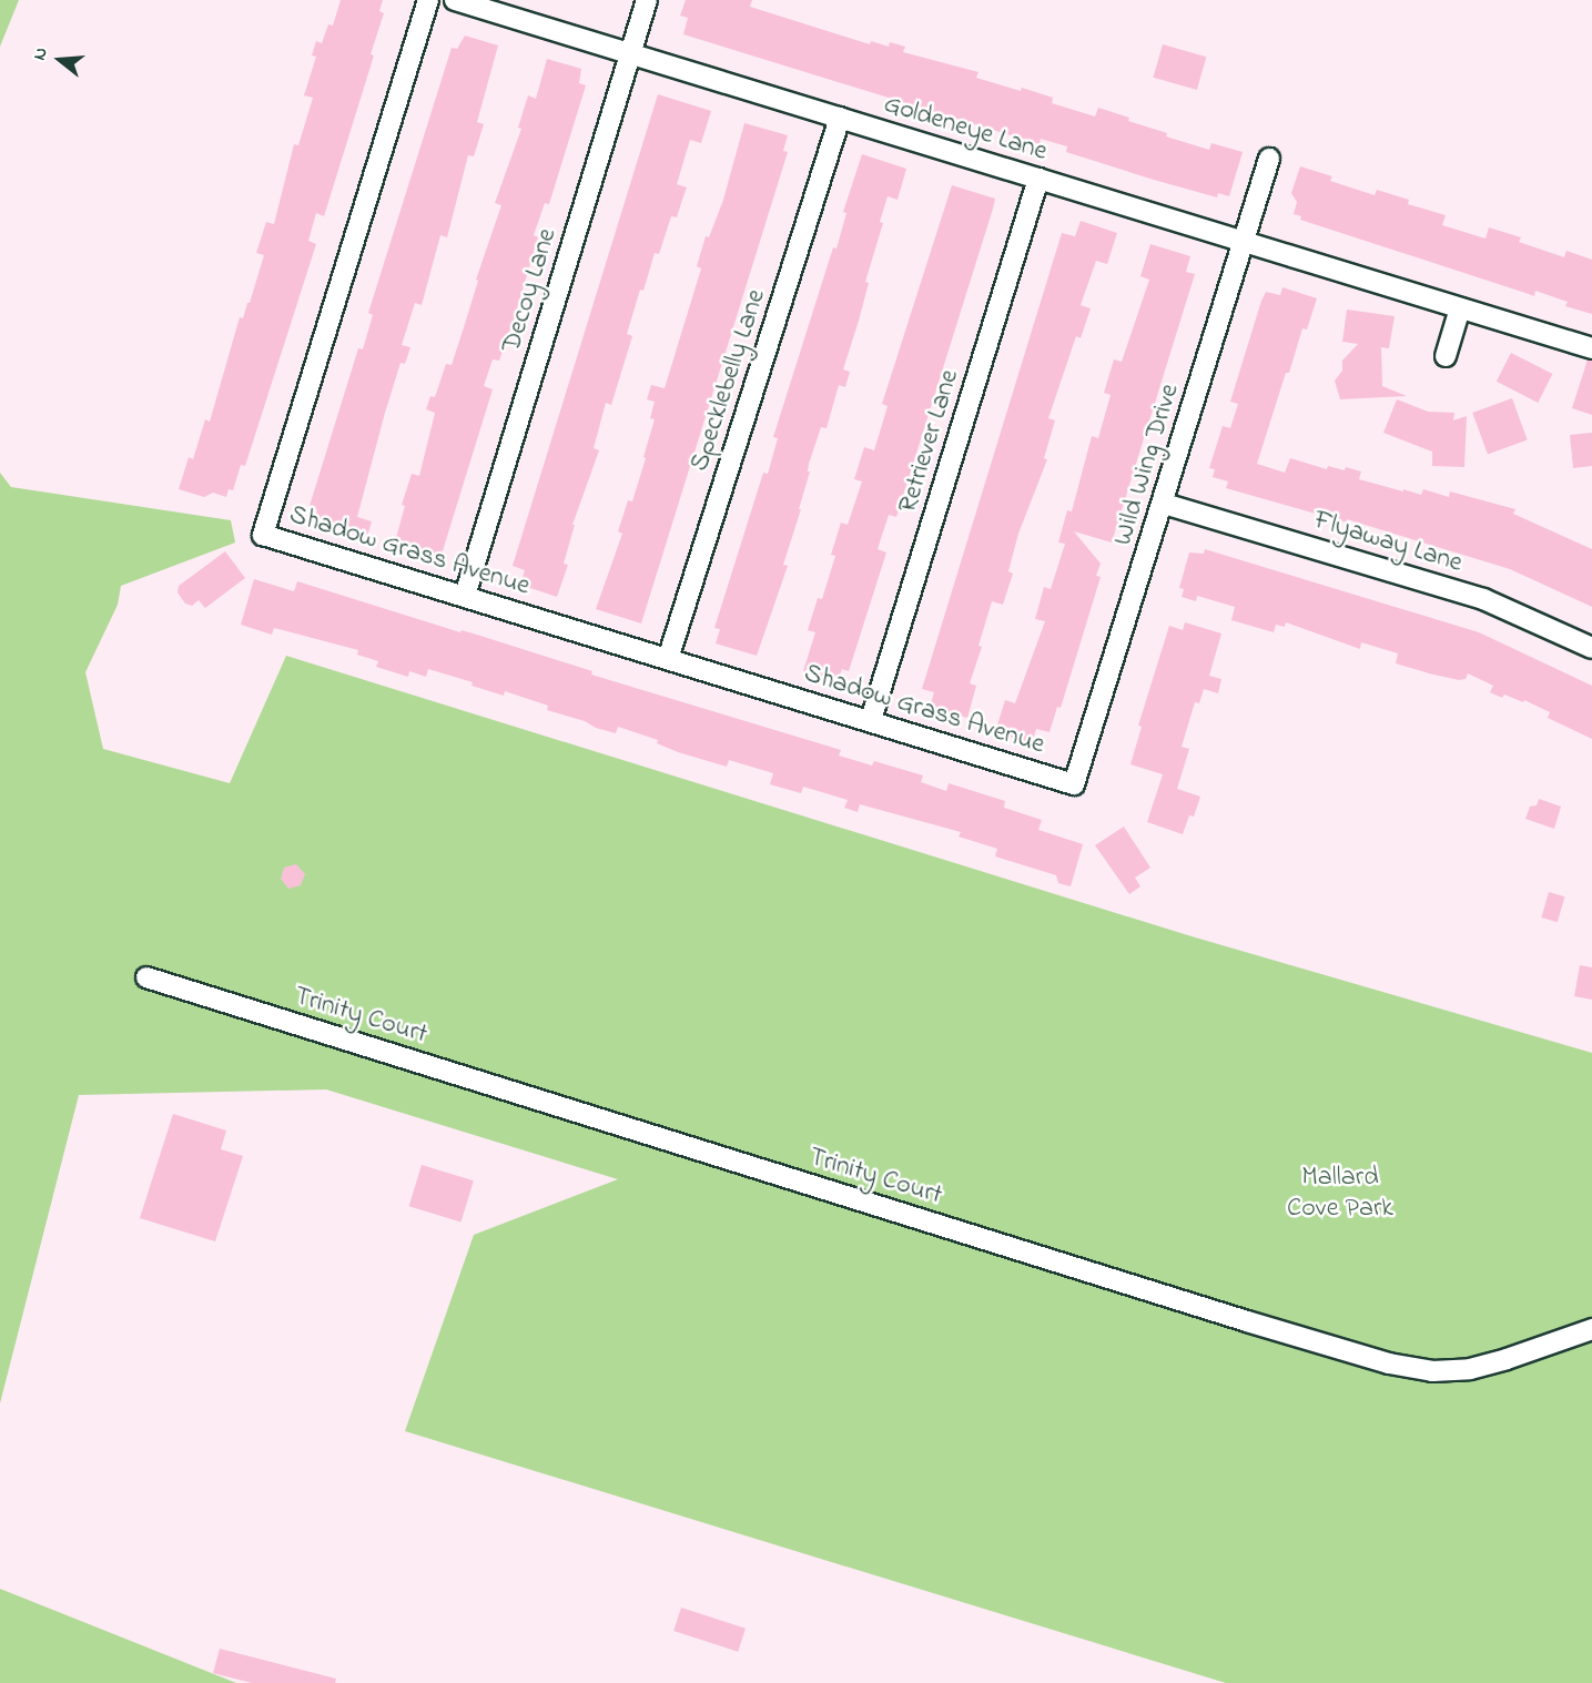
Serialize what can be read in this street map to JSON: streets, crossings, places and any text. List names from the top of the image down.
{
  "streets": {
    "street": [
      "Goldeneye Lane",
      "Decoy Lane",
      "Specklebelly Lane",
      "Retriever Lane",
      "Wild Wing Drive",
      "Flyaway Lane",
      "Shadow Grass Avenue",
      "Trinity Court"
    ]
  },
  "crossings": [
    ["Goldeneye Lane", "Decoy Lane"],
    ["Goldeneye Lane", "Specklebelly Lane"],
    ["Goldeneye Lane", "Retriever Lane"],
    ["Goldeneye Lane", "Wild Wing Drive"],
    ["Decoy Lane", "Shadow Grass Avenue"],
    ["Specklebelly Lane", "Shadow Grass Avenue"],
    ["Retriever Lane", "Shadow Grass Avenue"],
    ["Wild Wing Drive", "Flyaway Lane"],
    ["Wild Wing Drive", "Shadow Grass Avenue"]
  ],
  "parks": ["Mallard Cove Park"],
  "north": "left"
}
